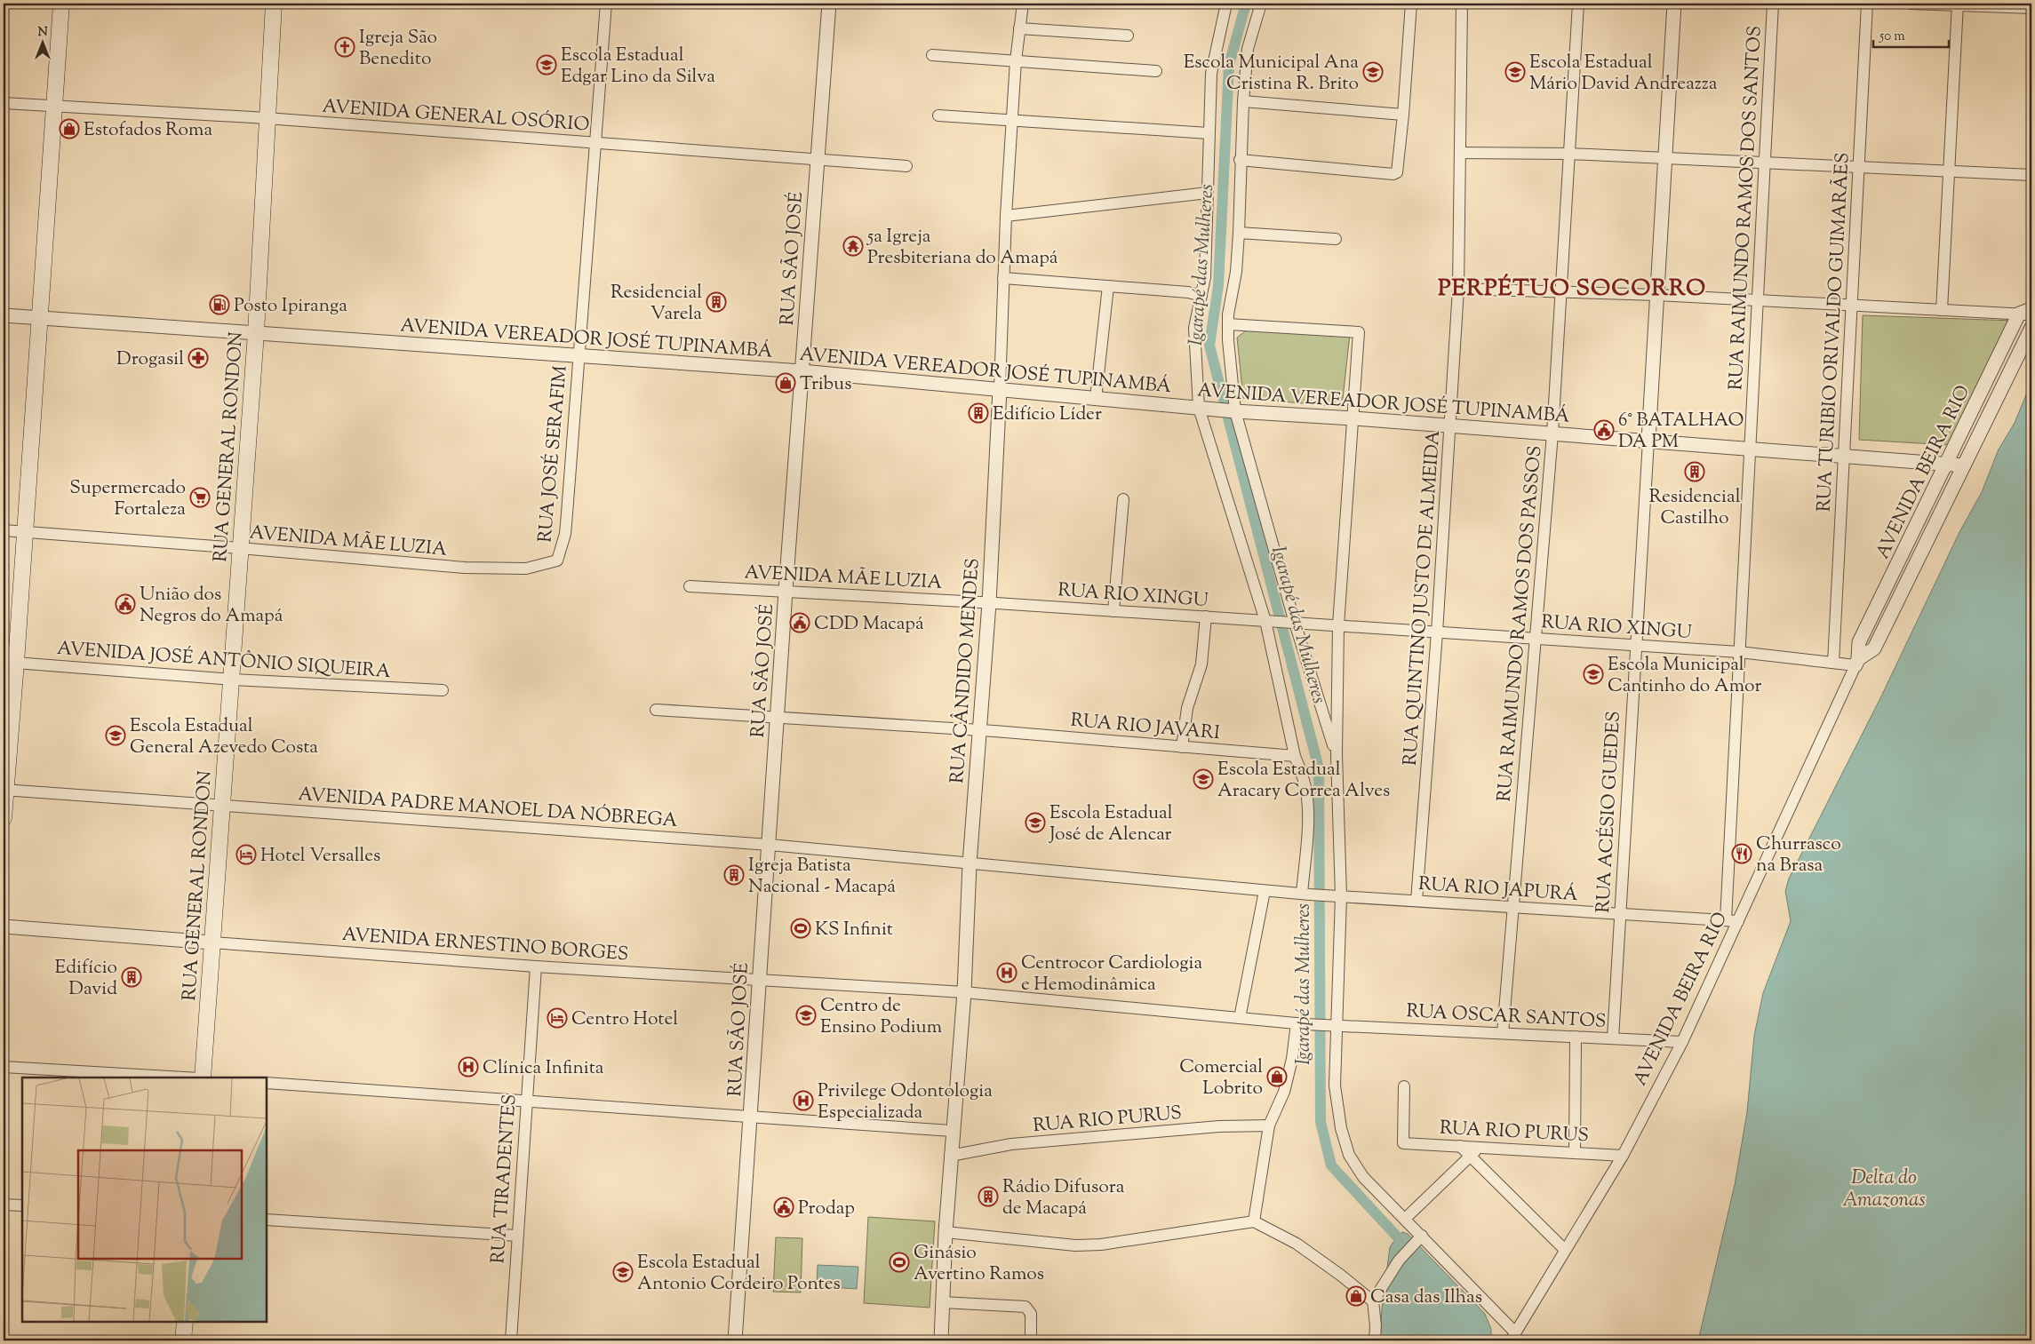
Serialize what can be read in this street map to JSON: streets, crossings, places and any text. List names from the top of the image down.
{
  "streets": {
    "main road": ["RUA GENERAL RONDON"],
    "street": [
      "AVENIDA GENERAL OSÓRIO",
      "RUA RAIMUNDO RAMOS DOS SANTOS",
      "RUA SÃO JOSÉ",
      "RUA TURIBIO ORIVALDO GUIMARÃES",
      "AVENIDA VEREADOR JOSÉ TUPINAMBÁ",
      "RUA JOSÉ SERAFIM",
      "AVENIDA BEIRA RIO",
      "AVENIDA MÃE LUZIA",
      "RUA RIO XINGU",
      "RUA QUINTINO JUSTO DE ALMEIDA",
      "RUA RAIMUNDO RAMOS DOS PASSOS",
      "AVENIDA JOSÉ ANTÔNIO SIQUEIRA",
      "RUA CÂNDIDO MENDES",
      "RUA RIO JAVARI",
      "AVENIDA PADRE MANOEL DA NÓBREGA",
      "RUA ACÉSIO GUEDES",
      "RUA RIO JAPURÁ",
      "AVENIDA ERNESTINO BORGES",
      "RUA OSCAR SANTOS",
      "RUA RIO PURUS",
      "RUA TIRADENTES"
    ]
  },
  "crossings": [
    ["AVENIDA GENERAL OSÓRIO", "RUA SÃO JOSÉ"],
    ["AVENIDA GENERAL OSÓRIO", "RUA GENERAL RONDON"],
    ["AVENIDA GENERAL OSÓRIO", "RUA JOSÉ SERAFIM"],
    ["RUA RAIMUNDO RAMOS DOS SANTOS", "AVENIDA VEREADOR JOSÉ TUPINAMBÁ"],
    ["RUA RAIMUNDO RAMOS DOS SANTOS", "RUA RIO XINGU"],
    ["RUA RAIMUNDO RAMOS DOS SANTOS", "RUA RIO JAPURÁ"],
    ["RUA SÃO JOSÉ", "AVENIDA VEREADOR JOSÉ TUPINAMBÁ"],
    ["RUA SÃO JOSÉ", "AVENIDA MÃE LUZIA"],
    ["RUA SÃO JOSÉ", "AVENIDA PADRE MANOEL DA NÓBREGA"],
    ["RUA SÃO JOSÉ", "AVENIDA ERNESTINO BORGES"],
    ["RUA TURIBIO ORIVALDO GUIMARÃES", "AVENIDA VEREADOR JOSÉ TUPINAMBÁ"],
    ["RUA TURIBIO ORIVALDO GUIMARÃES", "RUA RIO XINGU"],
    ["AVENIDA VEREADOR JOSÉ TUPINAMBÁ", "RUA GENERAL RONDON"],
    ["AVENIDA VEREADOR JOSÉ TUPINAMBÁ", "RUA JOSÉ SERAFIM"],
    ["AVENIDA VEREADOR JOSÉ TUPINAMBÁ", "AVENIDA BEIRA RIO"],
    ["AVENIDA VEREADOR JOSÉ TUPINAMBÁ", "RUA QUINTINO JUSTO DE ALMEIDA"],
    ["AVENIDA VEREADOR JOSÉ TUPINAMBÁ", "RUA RAIMUNDO RAMOS DOS PASSOS"],
    ["AVENIDA VEREADOR JOSÉ TUPINAMBÁ", "RUA CÂNDIDO MENDES"],
    ["AVENIDA VEREADOR JOSÉ TUPINAMBÁ", "RUA ACÉSIO GUEDES"],
    ["RUA GENERAL RONDON", "AVENIDA MÃE LUZIA"],
    ["RUA GENERAL RONDON", "AVENIDA JOSÉ ANTÔNIO SIQUEIRA"],
    ["RUA GENERAL RONDON", "AVENIDA PADRE MANOEL DA NÓBREGA"],
    ["RUA GENERAL RONDON", "AVENIDA ERNESTINO BORGES"],
    ["RUA JOSÉ SERAFIM", "AVENIDA MÃE LUZIA"],
    ["AVENIDA BEIRA RIO", "RUA RIO XINGU"],
    ["AVENIDA BEIRA RIO", "RUA RIO JAPURÁ"],
    ["AVENIDA BEIRA RIO", "RUA OSCAR SANTOS"],
    ["AVENIDA BEIRA RIO", "RUA RIO PURUS"],
    ["AVENIDA MÃE LUZIA", "RUA RIO XINGU"],
    ["AVENIDA MÃE LUZIA", "RUA CÂNDIDO MENDES"],
    ["RUA RIO XINGU", "RUA QUINTINO JUSTO DE ALMEIDA"],
    ["RUA RIO XINGU", "RUA RAIMUNDO RAMOS DOS PASSOS"],
    ["RUA RIO XINGU", "RUA CÂNDIDO MENDES"],
    ["RUA RIO XINGU", "RUA ACÉSIO GUEDES"],
    ["RUA QUINTINO JUSTO DE ALMEIDA", "RUA RIO JAPURÁ"],
    ["RUA RAIMUNDO RAMOS DOS PASSOS", "RUA RIO JAPURÁ"],
    ["RUA RAIMUNDO RAMOS DOS PASSOS", "RUA OSCAR SANTOS"],
    ["RUA CÂNDIDO MENDES", "RUA RIO JAVARI"],
    ["RUA CÂNDIDO MENDES", "AVENIDA PADRE MANOEL DA NÓBREGA"],
    ["RUA CÂNDIDO MENDES", "AVENIDA ERNESTINO BORGES"],
    ["RUA CÂNDIDO MENDES", "RUA RIO PURUS"],
    ["RUA ACÉSIO GUEDES", "RUA RIO JAPURÁ"],
    ["RUA ACÉSIO GUEDES", "RUA OSCAR SANTOS"],
    ["AVENIDA ERNESTINO BORGES", "RUA TIRADENTES"]
  ],
  "districts": ["PERPÉTUO SOCORRO"],
  "water": ["Igarapé das Mulheres", "Delta do Amazonas"],
  "places": {
    "church": ["Igreja São Benedito"],
    "school or university": [
      "Escola Estadual Edgar Lino da Silva",
      "Escola Municipal Ana Cristina R. Brito",
      "Escola Estadual Mário David Andreazza",
      "Escola Municipal Cantinho do Amor",
      "Escola Estadual General Azevedo Costa",
      "Escola Estadual Aracary Correa Alves",
      "Escola Estadual José de Alencar",
      "Centro de Ensino Podium",
      "Escola Estadual Antonio Cordeiro Pontes"
    ],
    "shop": [
      "Estofados Roma",
      "Tribus",
      "Comercial Lobrito",
      "Casa das Ilhas"
    ],
    "temple": ["5a Igreja Presbiteriana do Amapá"],
    "building": [
      "Residencial Varela",
      "Edifício Líder",
      "Residencial Castilho",
      "Igreja Batista Nacional - Macapá",
      "Edifício David",
      "Rádio Difusora de Macapá"
    ],
    "fuel station": ["Posto Ipiranga"],
    "pharmacy": ["Drogasil"],
    "public building": [
      "6° BATALHAO DA PM",
      "União dos Negros do Amapá",
      "CDD Macapá",
      "Prodap"
    ],
    "supermarket": ["Supermercado Fortaleza"],
    "restaurant": ["Churrasco na Brasa"],
    "hotel": ["Hotel Versalles", "Centro Hotel"],
    "sports": ["KS Infinit", "Ginásio Avertino Ramos"],
    "hospital": ["Centrocor Cardiologia e Hemodinâmica", "Clínica Infinita", "Privilege Odontologia Especializada"]
  },
  "scale_bar": "50 m",
  "north": "top"
}
